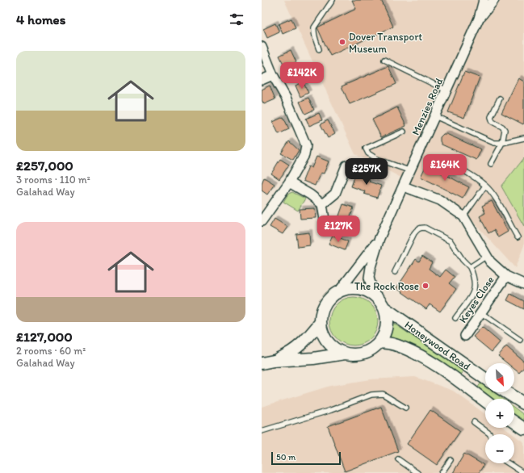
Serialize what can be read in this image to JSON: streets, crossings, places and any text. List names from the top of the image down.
{
  "streets": {
    "street": ["Menzies Road", "Keyes Close", "Honeywood Road"]
  },
  "crossings": [
    ["Menzies Road", "Honeywood Road"]
  ],
  "places": ["Dover Transport Museum", "The Rock Rose"],
  "scale_bar": "50 m",
  "north": "bottom right",
  "page": {
    "heading": "4 homes",
    "list": [
      {
        "name": "£257,000",
        "note": "3 rooms · 110 m² · Galahad Way"
      },
      {
        "name": "£127,000",
        "note": "2 rooms · 60 m² · Galahad Way"
      }
    ],
    "price": [
      "£142K",
      "£164K",
      "£257K",
      "£127K"
    ],
    "map_buttons": ["+", "−"],
    "scale": "50 m"
  }
}
